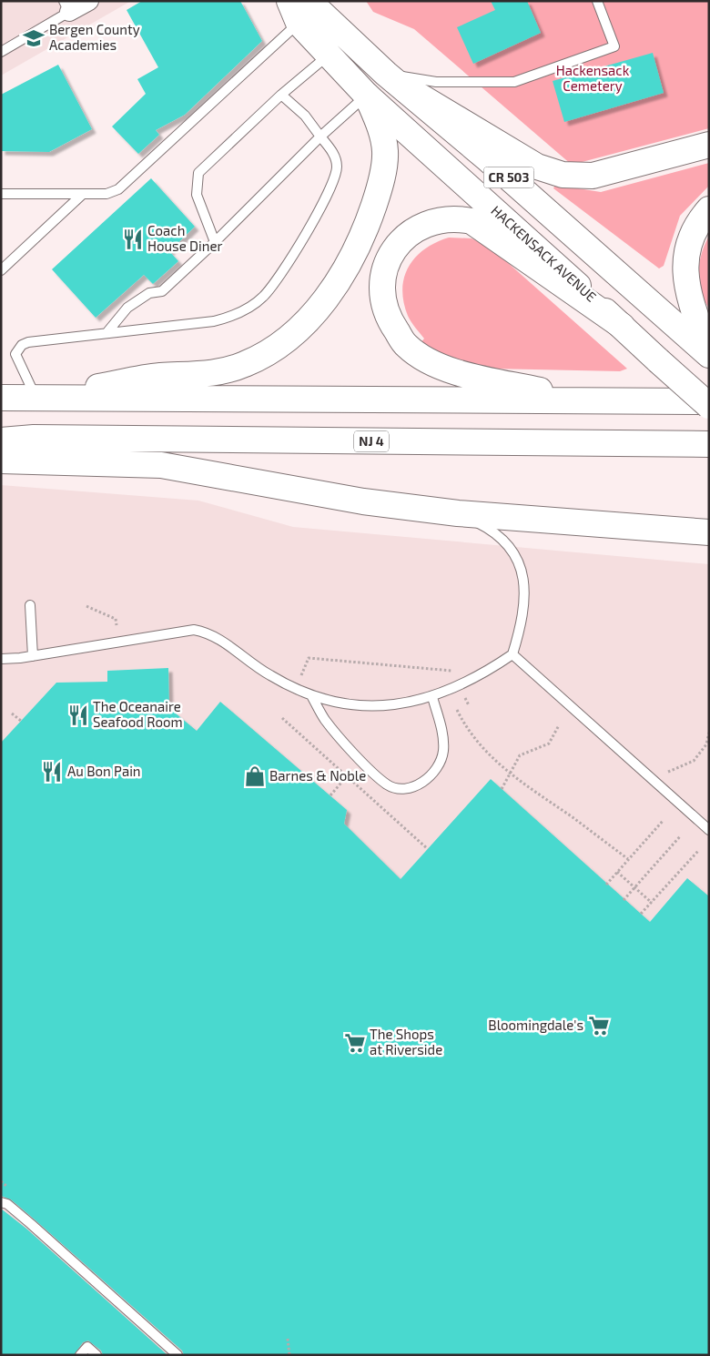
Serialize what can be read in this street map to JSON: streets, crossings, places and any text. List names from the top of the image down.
{
  "streets": {
    "main road": ["CR 503", "HACKENSACK AVENUE", "NJ 4"]
  },
  "parks": ["Hackensack Cemetery"],
  "places": {
    "school or university": ["Bergen County Academies"],
    "restaurant": ["Coach House Diner", "The Oceanaire Seafood Room", "Au Bon Pain"],
    "shop": ["Barnes & Noble"],
    "supermarket": ["Bloomingdale's", "The Shops at Riverside"]
  }
}
